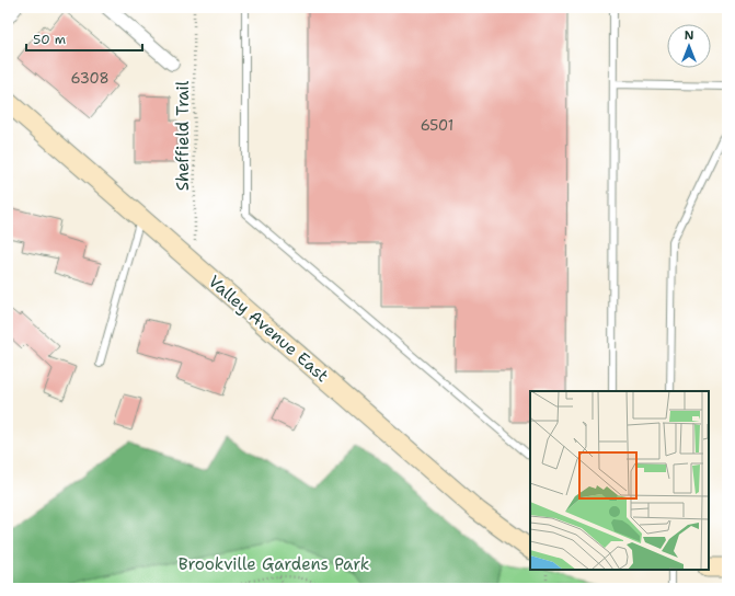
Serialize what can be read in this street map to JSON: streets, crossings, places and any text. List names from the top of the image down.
{
  "streets": {
    "main road": ["Valley Avenue East"],
    "path": ["Sheffield Trail"]
  },
  "crossings": [
    ["Sheffield Trail", "Valley Avenue East"]
  ],
  "parks": ["Brookville Gardens Park"],
  "house_numbers": ["6308", "6501"],
  "scale_bar": "50 m",
  "north": "top"
}
